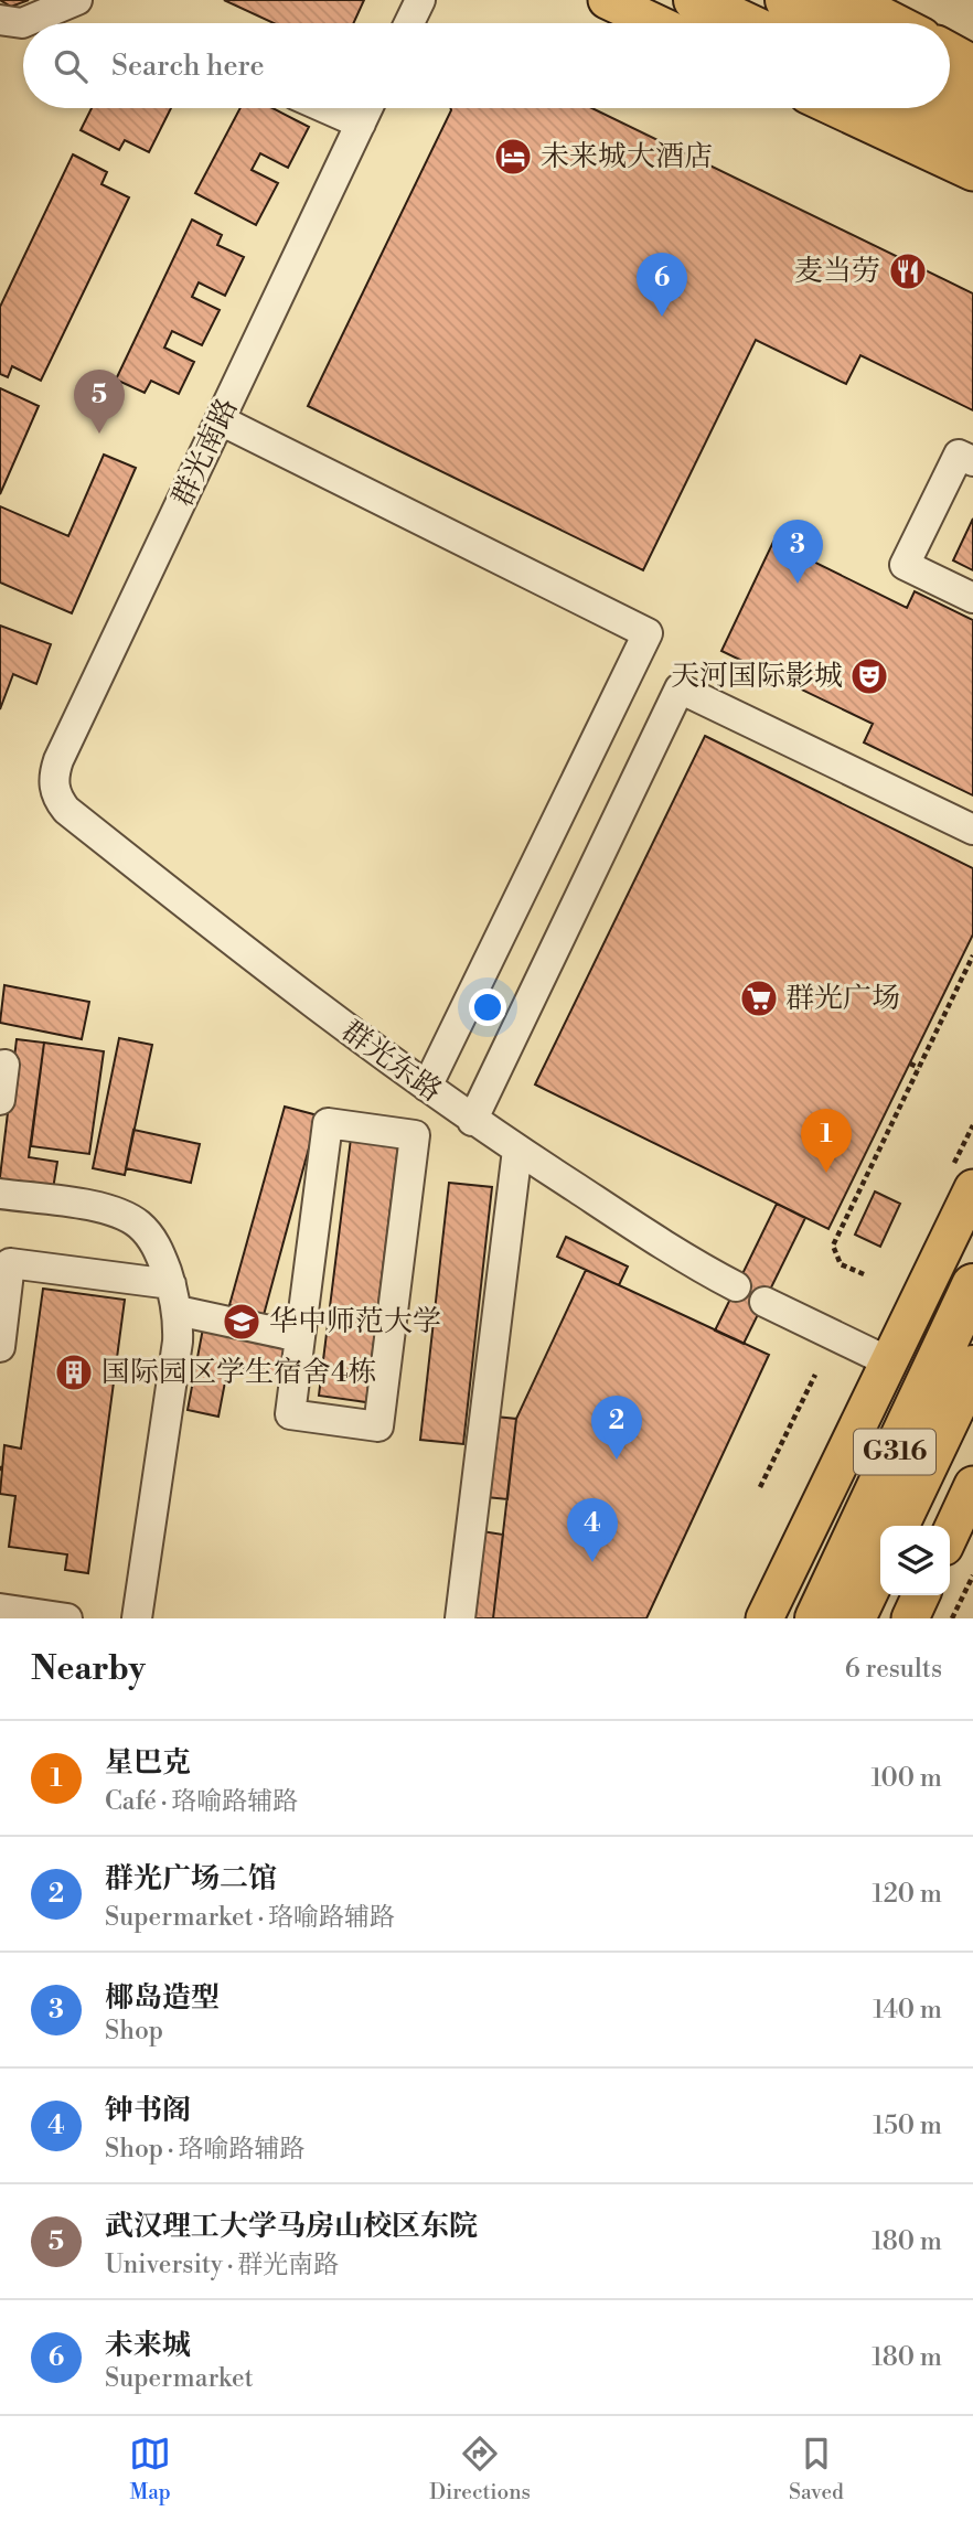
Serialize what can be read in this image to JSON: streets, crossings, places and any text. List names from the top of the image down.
{
  "streets": {
    "highway": ["G316"],
    "street": ["群光南路", "群光东路"]
  },
  "crossings": [
    ["群光南路", "群光东路"]
  ],
  "places": {
    "hotel": ["未来城大酒店"],
    "restaurant": ["麦当劳"],
    "theatre": ["天河国际影城"],
    "supermarket": ["群光广场"],
    "school or university": ["华中师范大学"],
    "building": ["国际园区学生宿舍4栋"]
  },
  "page": {
    "search": "Search here",
    "pins": [
      "6",
      "5",
      "3",
      "1",
      "2",
      "4"
    ],
    "heading": ["Nearby", "6 results"],
    "list": [
      {
        "mark": "1",
        "name": "星巴克",
        "note": "Café · 珞喻路辅路",
        "value": "100 m"
      },
      {
        "mark": "2",
        "name": "群光广场二馆",
        "note": "Supermarket · 珞喻路辅路",
        "value": "120 m"
      },
      {
        "mark": "3",
        "name": "椰岛造型",
        "note": "Shop",
        "value": "140 m"
      },
      {
        "mark": "4",
        "name": "钟书阁",
        "note": "Shop · 珞喻路辅路",
        "value": "150 m"
      },
      {
        "mark": "5",
        "name": "武汉理工大学马房山校区东院",
        "note": "University · 群光南路",
        "value": "180 m"
      },
      {
        "mark": "6",
        "name": "未来城",
        "note": "Supermarket",
        "value": "180 m"
      }
    ],
    "nav": ["Map", "Directions", "Saved"]
  }
}
